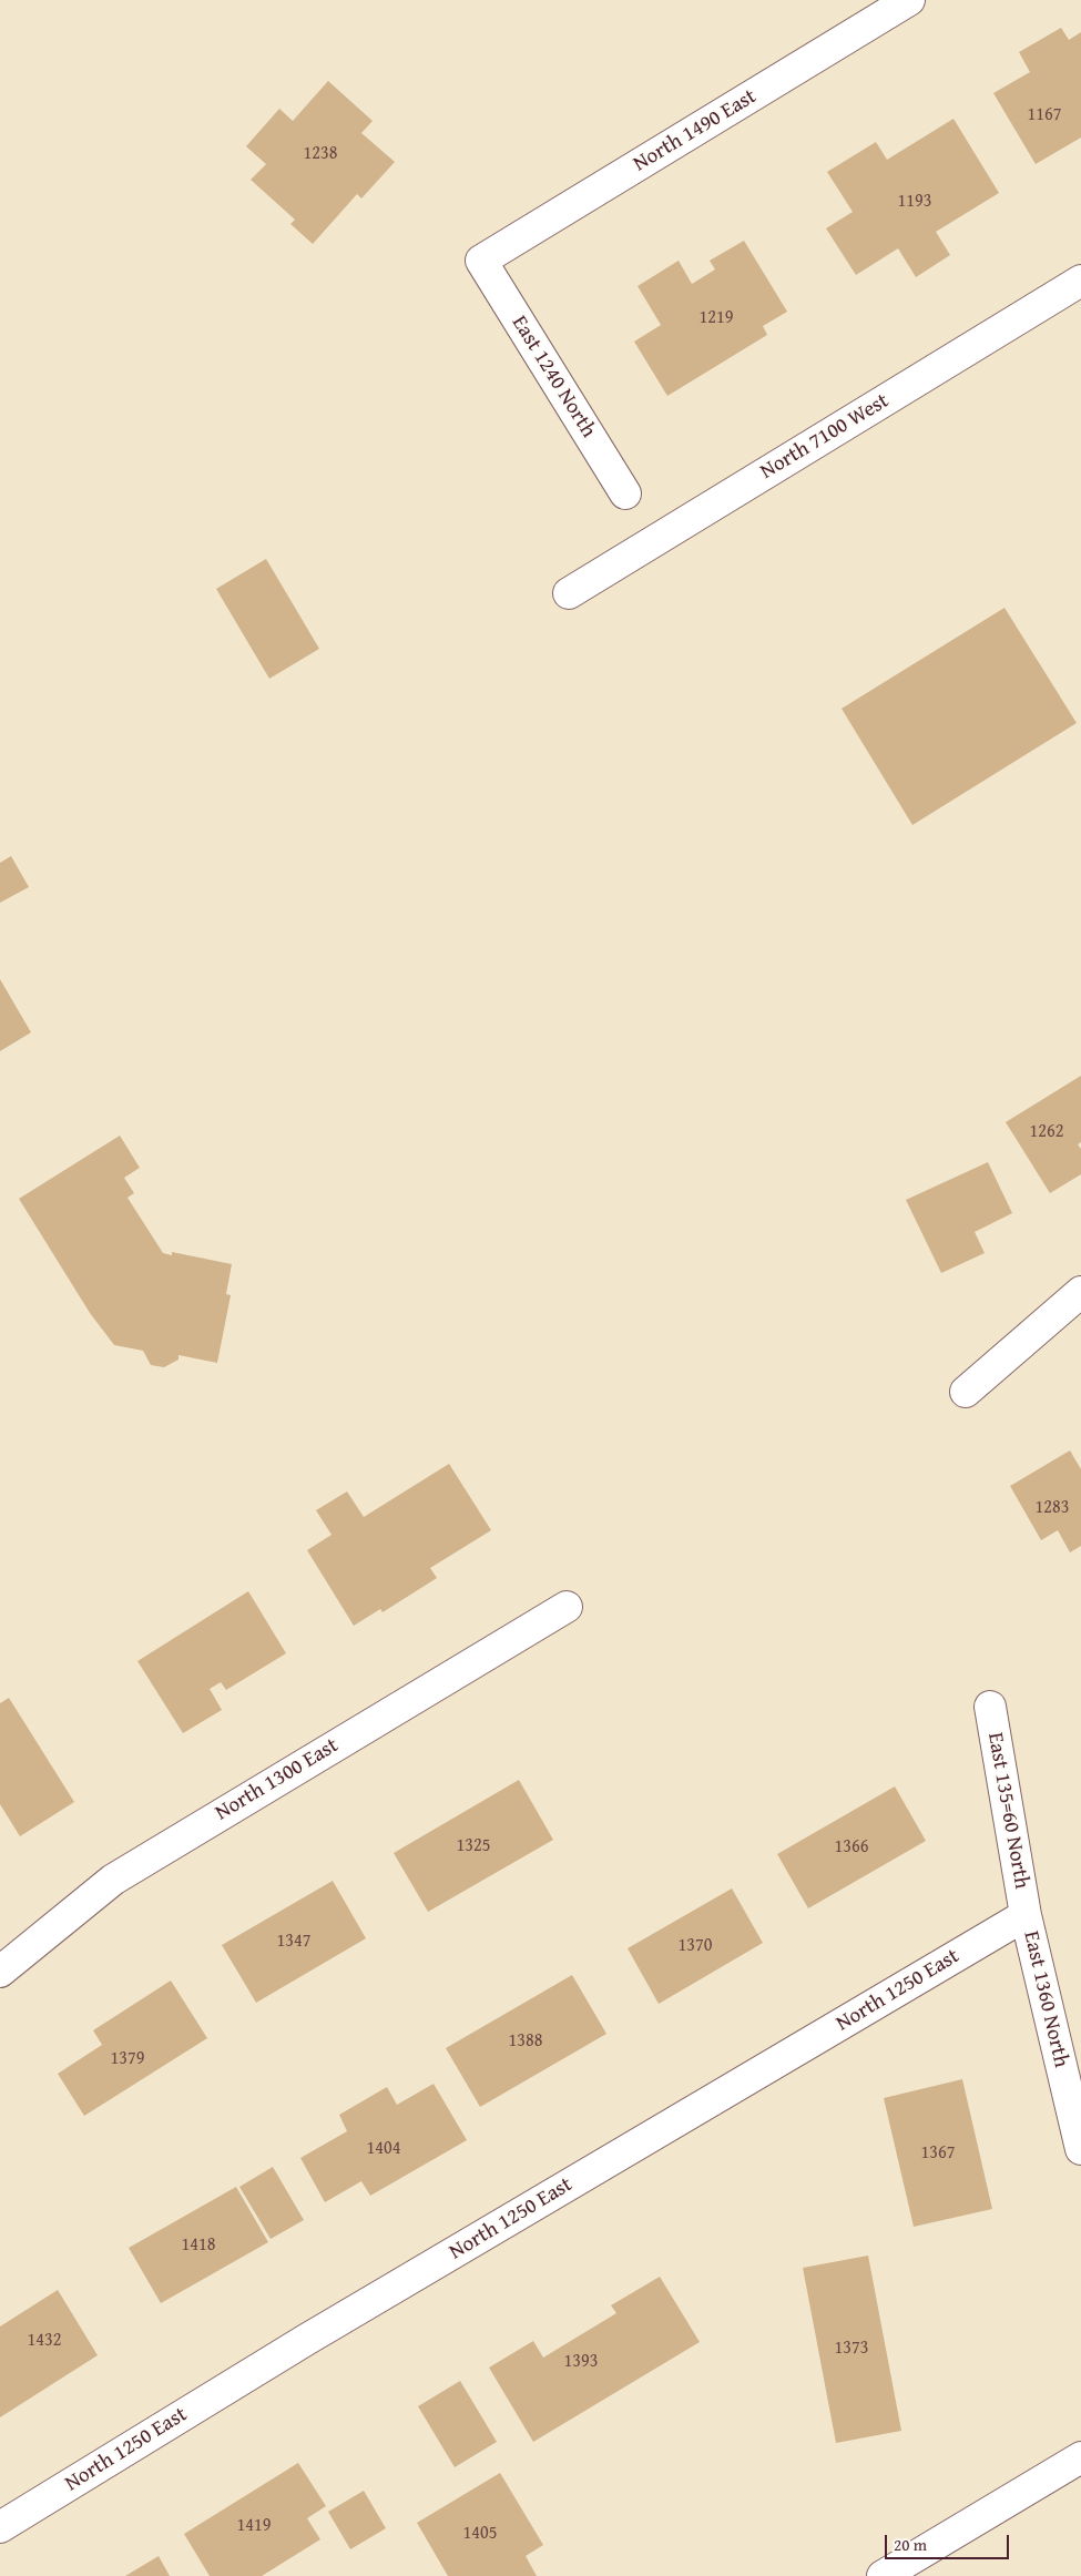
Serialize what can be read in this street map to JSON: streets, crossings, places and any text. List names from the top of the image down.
{
  "streets": {
    "street": [
      "North 1490 East",
      "East 1240 North",
      "North 7100 West",
      "North 1300 East",
      "East 135=60 North",
      "North 1250 East",
      "East 1360 North"
    ]
  },
  "crossings": [
    ["North 1490 East", "East 1240 North"],
    ["East 135=60 North", "North 1250 East"],
    ["East 135=60 North", "East 1360 North"],
    ["North 1250 East", "East 1360 North"]
  ],
  "house_numbers": [
    "1167",
    "1238",
    "1193",
    "1219",
    "1262",
    "1283",
    "1325",
    "1366",
    "1347",
    "1370",
    "1388",
    "1379",
    "1404",
    "1367",
    "1418",
    "1432",
    "1373",
    "1393",
    "1419",
    "1405"
  ],
  "scale_bar": "20 m"
}
